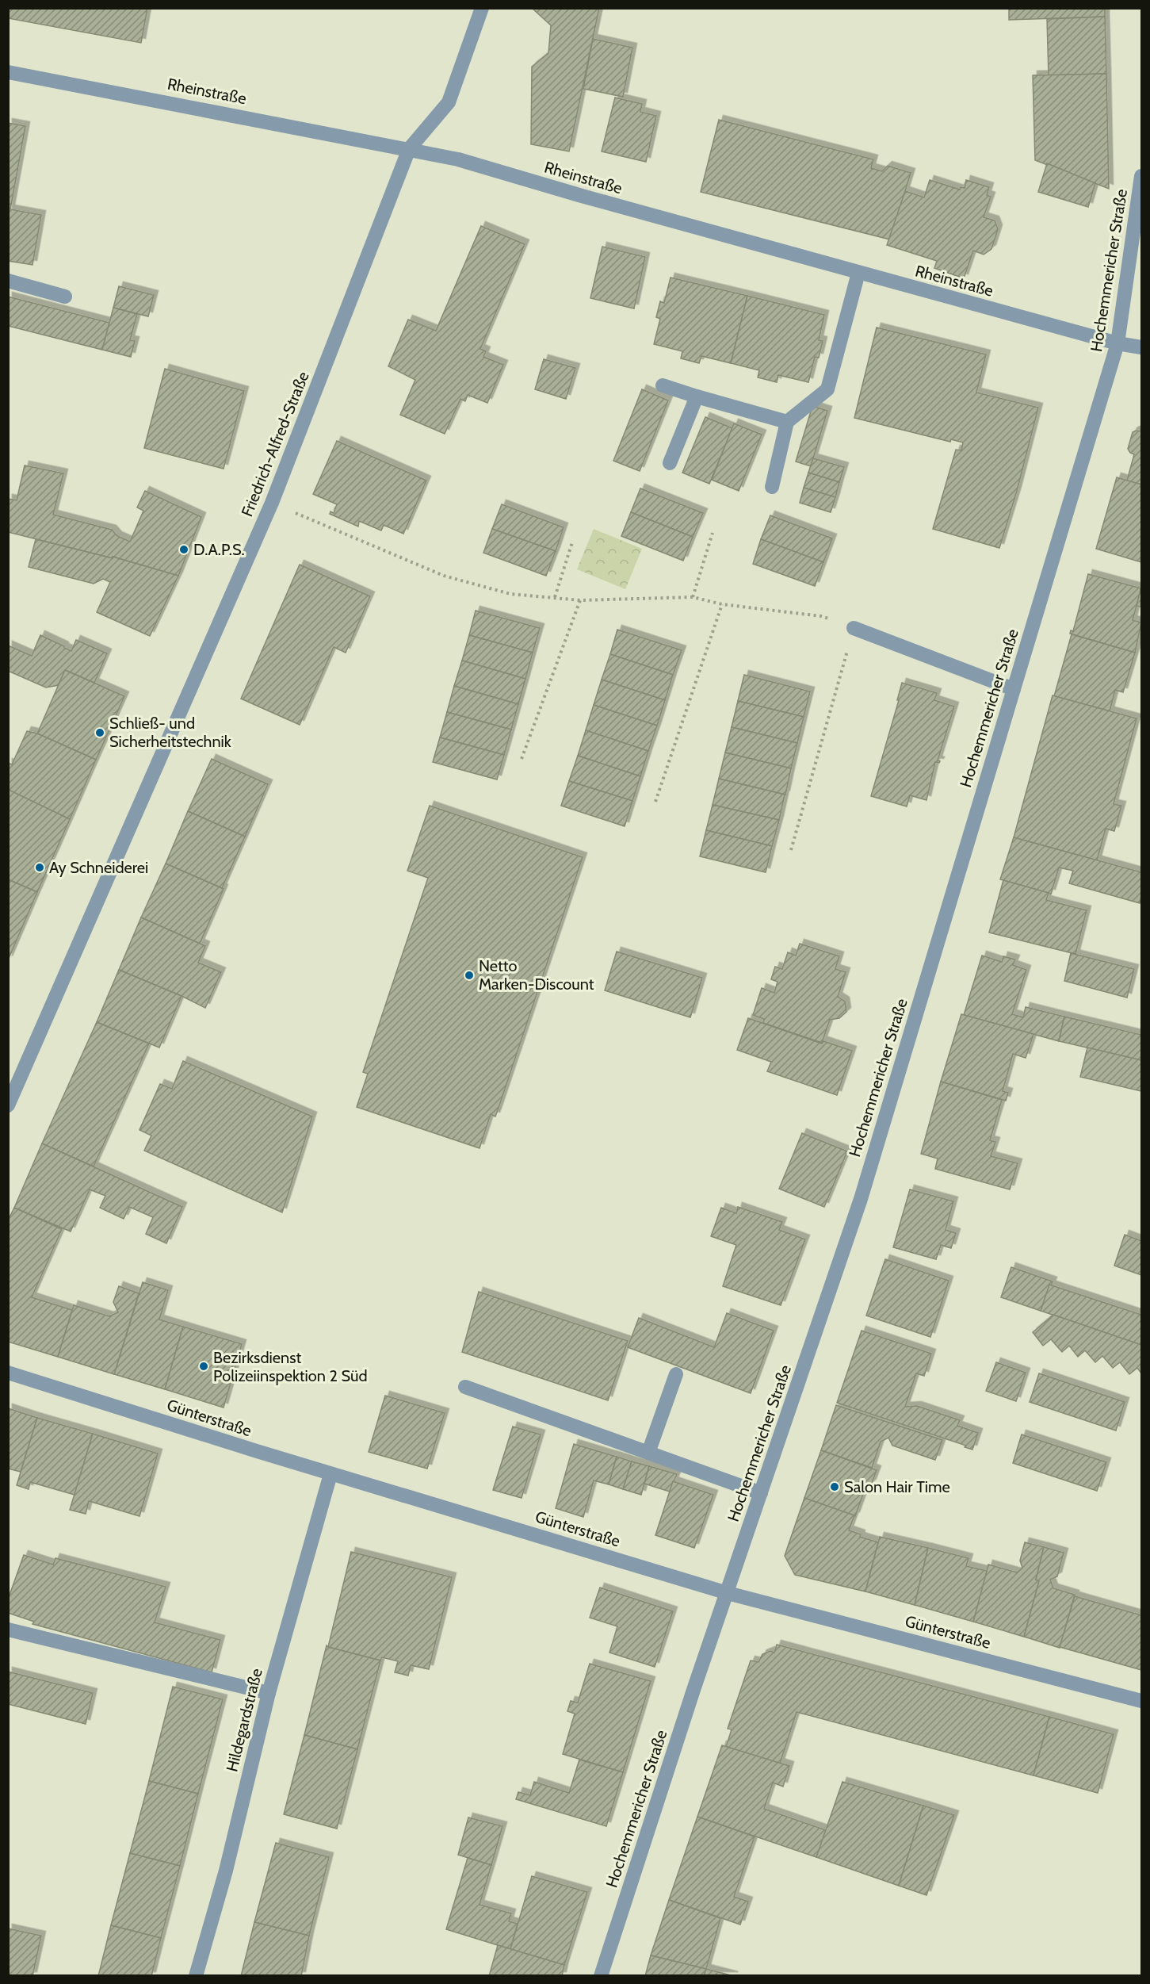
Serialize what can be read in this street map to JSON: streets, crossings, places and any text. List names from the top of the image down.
{
  "streets": {
    "street": [
      "Rheinstraße",
      "Hochemmericher Straße",
      "Friedrich-Alfred-Straße",
      "Günterstraße",
      "Hildegardstraße"
    ]
  },
  "crossings": [
    ["Rheinstraße", "Hochemmericher Straße"],
    ["Rheinstraße", "Friedrich-Alfred-Straße"],
    ["Hochemmericher Straße", "Günterstraße"],
    ["Günterstraße", "Hildegardstraße"]
  ],
  "places": [
    "D.A.P.S.",
    "Schließ- und Sicherheitstechnik",
    "Ay Schneiderei",
    "Netto Marken-Discount",
    "Bezirksdienst Polizeiinspektion 2 Süd",
    "Salon Hair Time"
  ]
}
